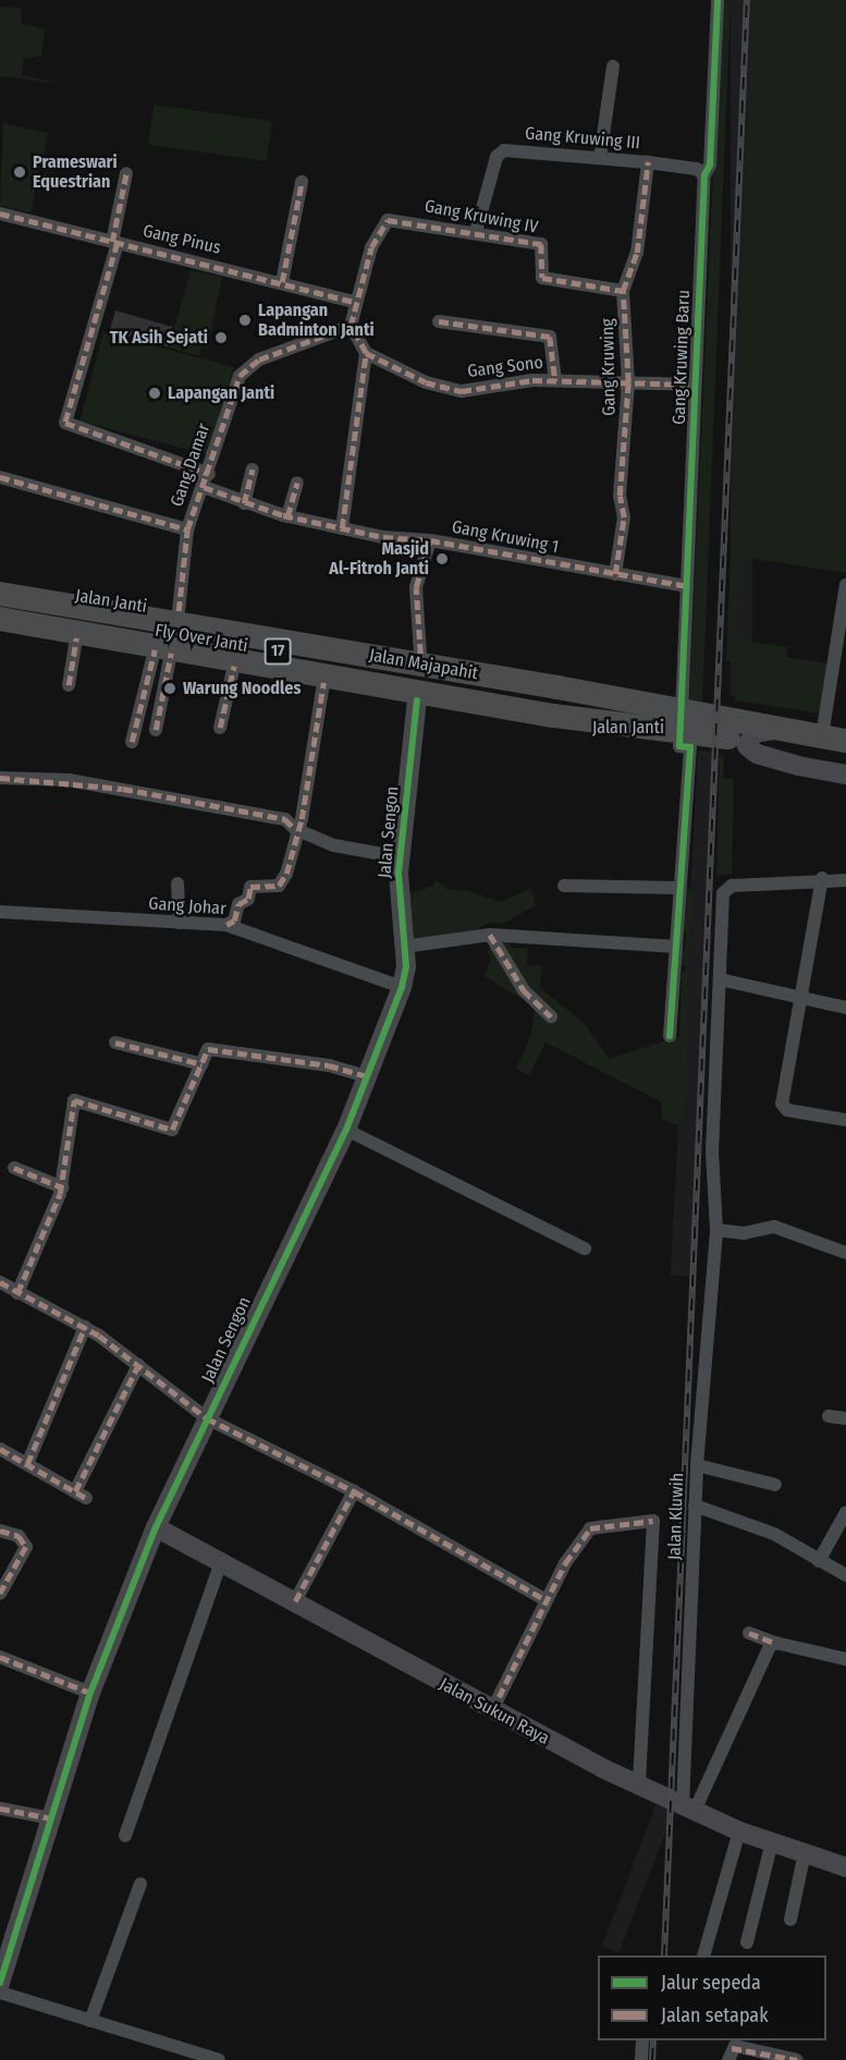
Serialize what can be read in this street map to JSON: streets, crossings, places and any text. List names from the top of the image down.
{
  "streets": {
    "highway": ["Fly Over Janti", "17", "Jalan Majapahit"],
    "street": [
      "Gang Kruwing III",
      "Gang Kruwing IV",
      "Gang Pinus",
      "Gang Kruwing Baru",
      "Gang Sono",
      "Gang Kruwing",
      "Gang Damar",
      "Gang Kruwing 1",
      "Jalan Janti",
      "Jalan Sengon",
      "Gang Johar",
      "Jalan Kluwih",
      "Jalan Sukun Raya"
    ]
  },
  "crossings": [
    ["Gang Kruwing III", "Gang Kruwing IV"],
    ["Gang Kruwing III", "Gang Kruwing Baru"],
    ["Gang Kruwing III", "Gang Kruwing"],
    ["Gang Kruwing IV", "Gang Pinus"],
    ["Gang Kruwing IV", "Gang Kruwing"],
    ["Gang Kruwing Baru", "Gang Sono"],
    ["Gang Kruwing Baru", "Gang Kruwing 1"],
    ["Gang Kruwing Baru", "Jalan Janti"],
    ["Gang Kruwing Baru", "Jalan Majapahit"],
    ["Gang Sono", "Gang Kruwing"],
    ["Gang Kruwing", "Gang Kruwing 1"],
    ["Gang Damar", "Jalan Janti"],
    ["Gang Kruwing 1", "Jalan Janti"],
    ["Jalan Janti", "Fly Over Janti"],
    ["Jalan Janti", "Jalan Majapahit"],
    ["Jalan Janti", "Jalan Sengon"],
    ["Fly Over Janti", "Jalan Majapahit"],
    ["Jalan Sengon", "Gang Johar"],
    ["Jalan Sengon", "Jalan Sukun Raya"],
    ["Jalan Kluwih", "Jalan Sukun Raya"]
  ],
  "places": [
    "Prameswari Equestrian",
    "Lapangan Badminton Janti",
    "TK Asih Sejati",
    "Lapangan Janti",
    "Masjid Al-Fitroh Janti",
    "Warung Noodles"
  ],
  "legend": ["Jalur sepeda", "Jalan setapak"]
}
